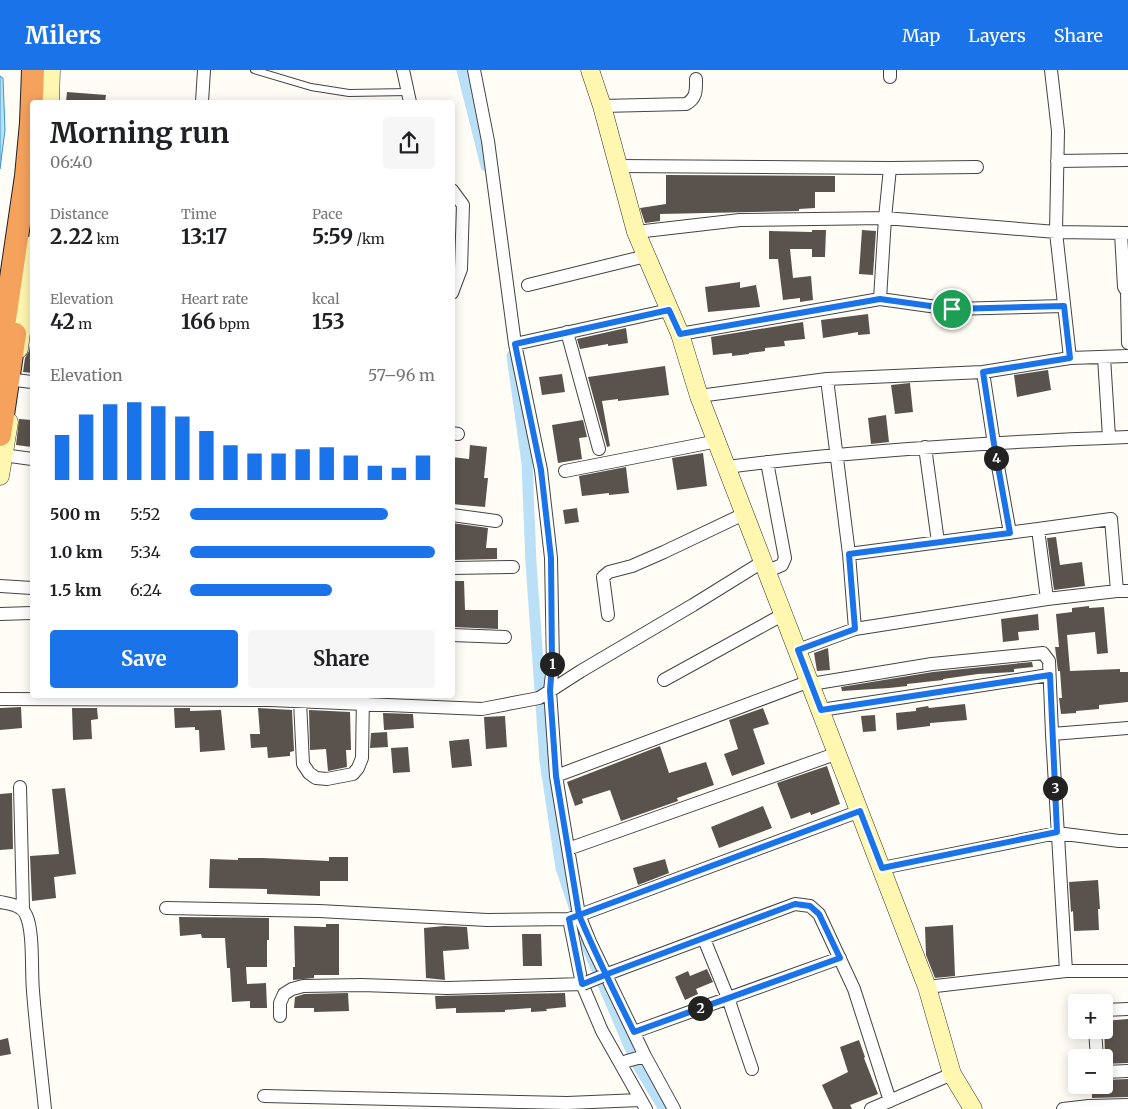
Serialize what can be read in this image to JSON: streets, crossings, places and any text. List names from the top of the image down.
{
  "page": {
    "header": "Milers",
    "nav": ["Map", "Layers", "Share"],
    "heading": ["Morning run", "06:40"],
    "stats": [
      ["Distance", "2.22 km"],
      ["Time", "13:17"],
      ["Pace", "5:59 /km"],
      ["Elevation", "42 m"],
      ["Heart rate", "166 bpm"],
      ["kcal", "153"]
    ],
    "chart": ["Elevation", "57–96 m"],
    "pins": [
      "4",
      "1",
      "3",
      "2"
    ],
    "list": [
      {
        "name": "500 m",
        "note": "5:52"
      },
      {
        "name": "1.0 km",
        "note": "5:34"
      },
      {
        "name": "1.5 km",
        "note": "6:24"
      }
    ],
    "buttons": ["Save", "Share"],
    "map_buttons": ["+", "−"]
  }
}
